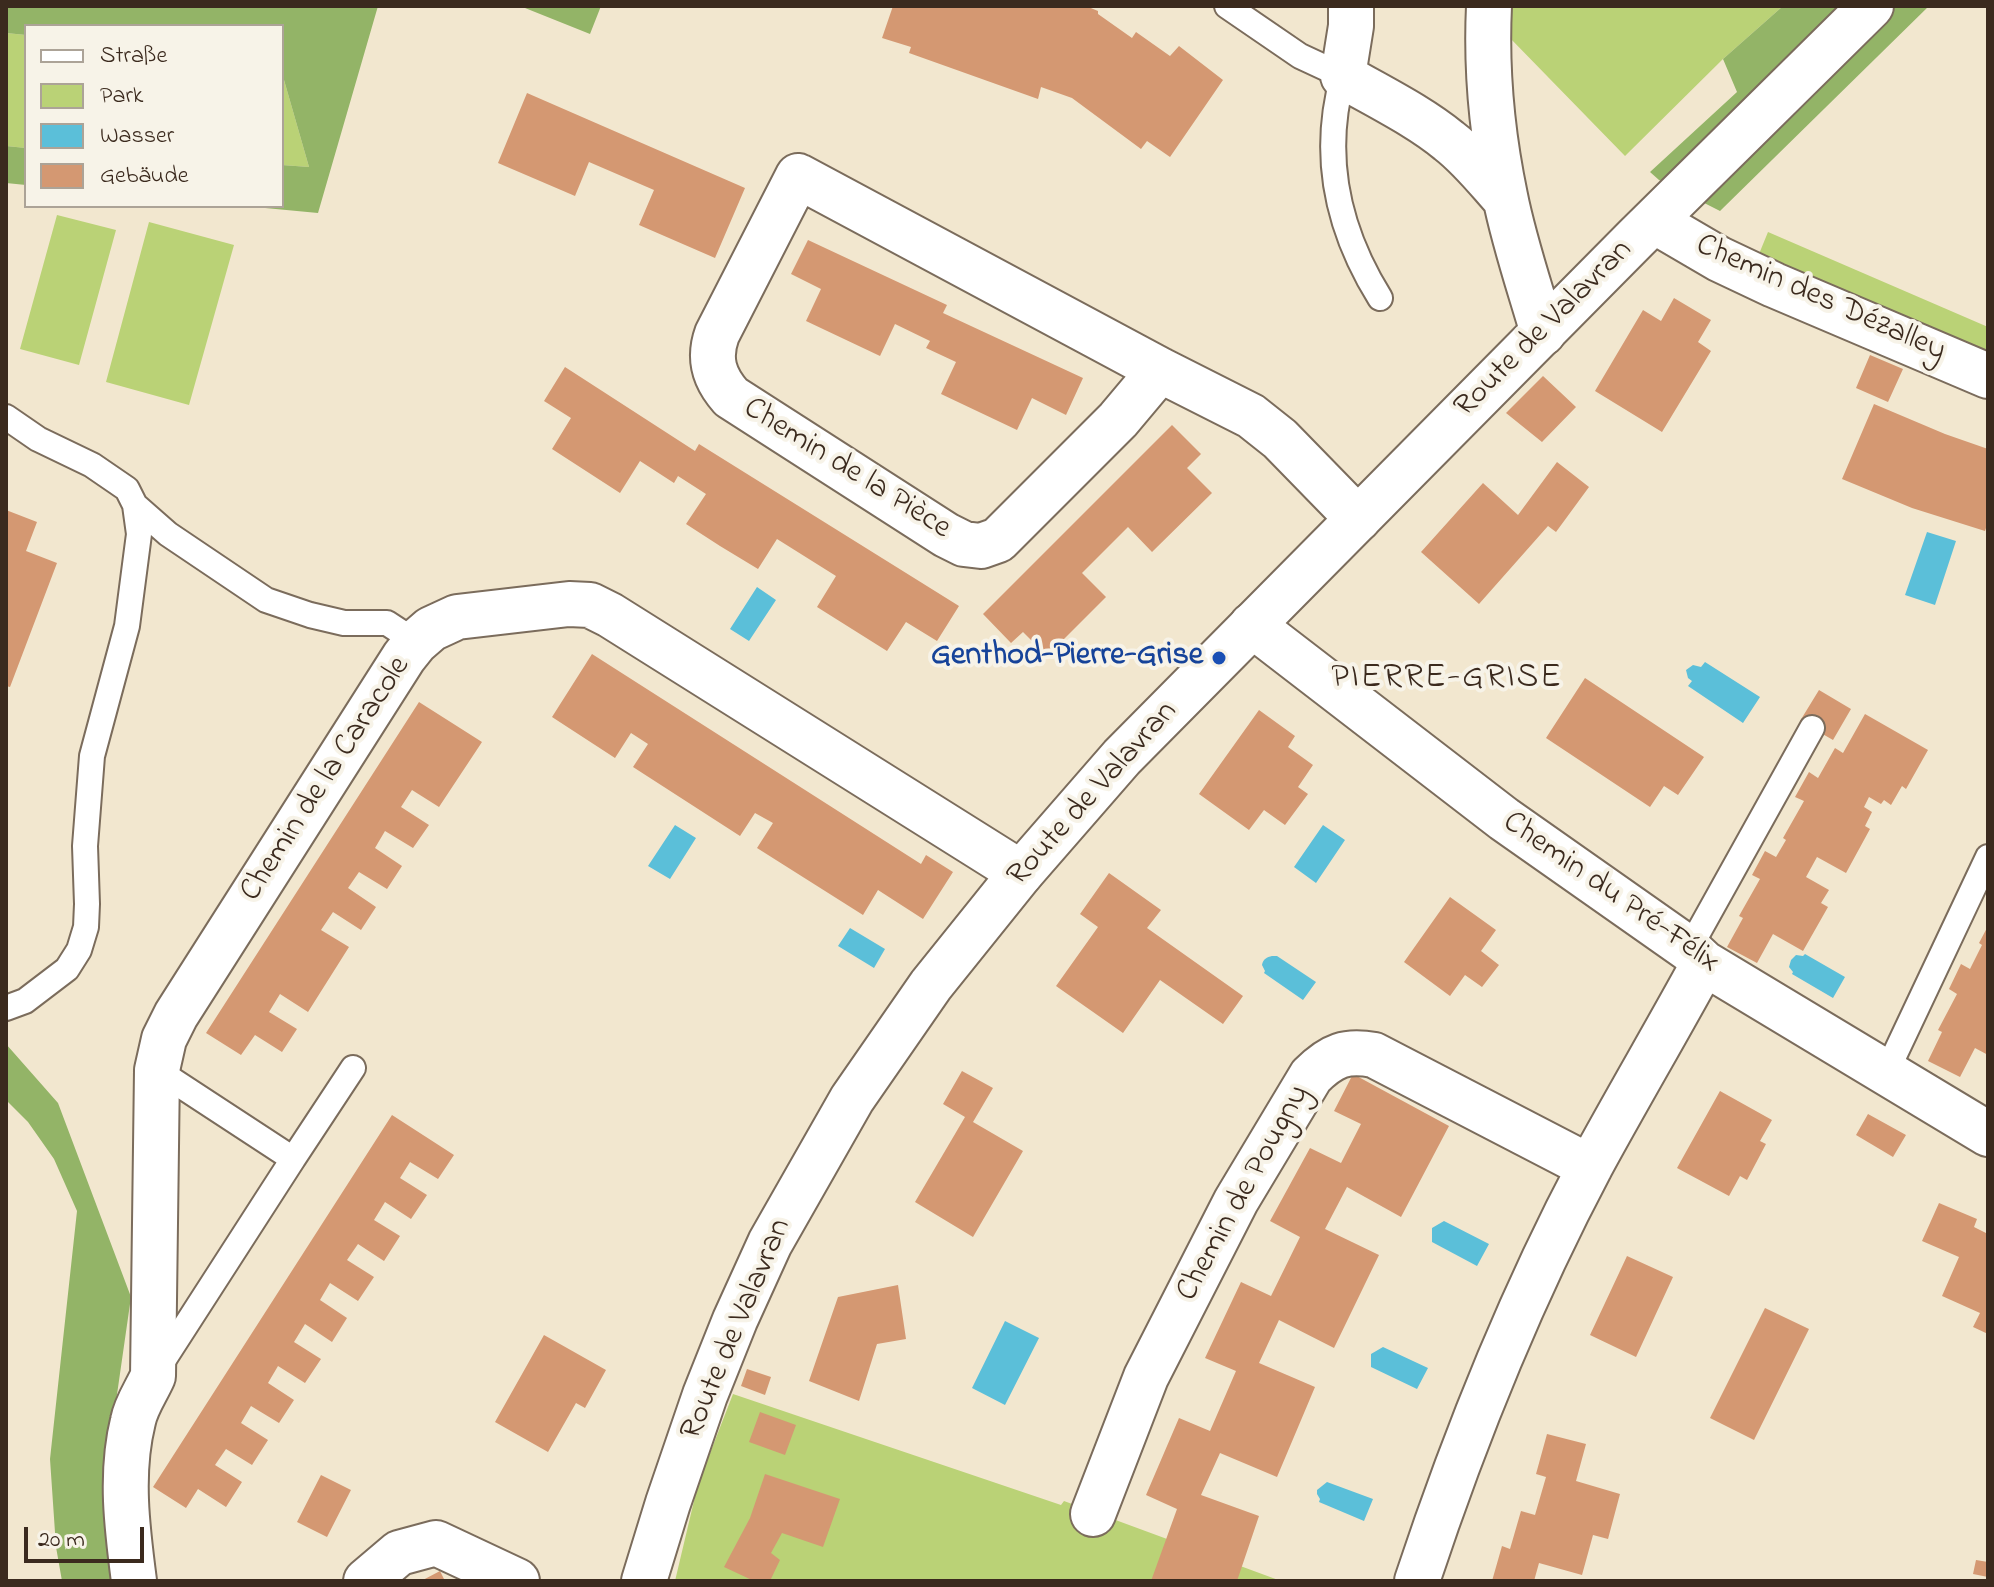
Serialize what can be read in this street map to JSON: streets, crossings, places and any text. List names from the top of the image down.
{
  "streets": {
    "street": [
      "Chemin des Dézalley",
      "Route de Valavran",
      "Chemin de la Pièce",
      "Chemin de la Caracole",
      "Chemin du Pré-Félix",
      "Chemin de Pougny"
    ]
  },
  "crossings": [
    ["Chemin des Dézalley", "Route de Valavran"],
    ["Route de Valavran", "Chemin de la Pièce"],
    ["Route de Valavran", "Chemin de la Caracole"],
    ["Route de Valavran", "Chemin du Pré-Félix"]
  ],
  "districts": ["PIERRE-GRISE"],
  "places": ["Genthod-Pierre-Grise"],
  "legend": [
    "Straße",
    "Park",
    "Wasser",
    "Gebäude"
  ],
  "scale_bar": "20 m"
}
